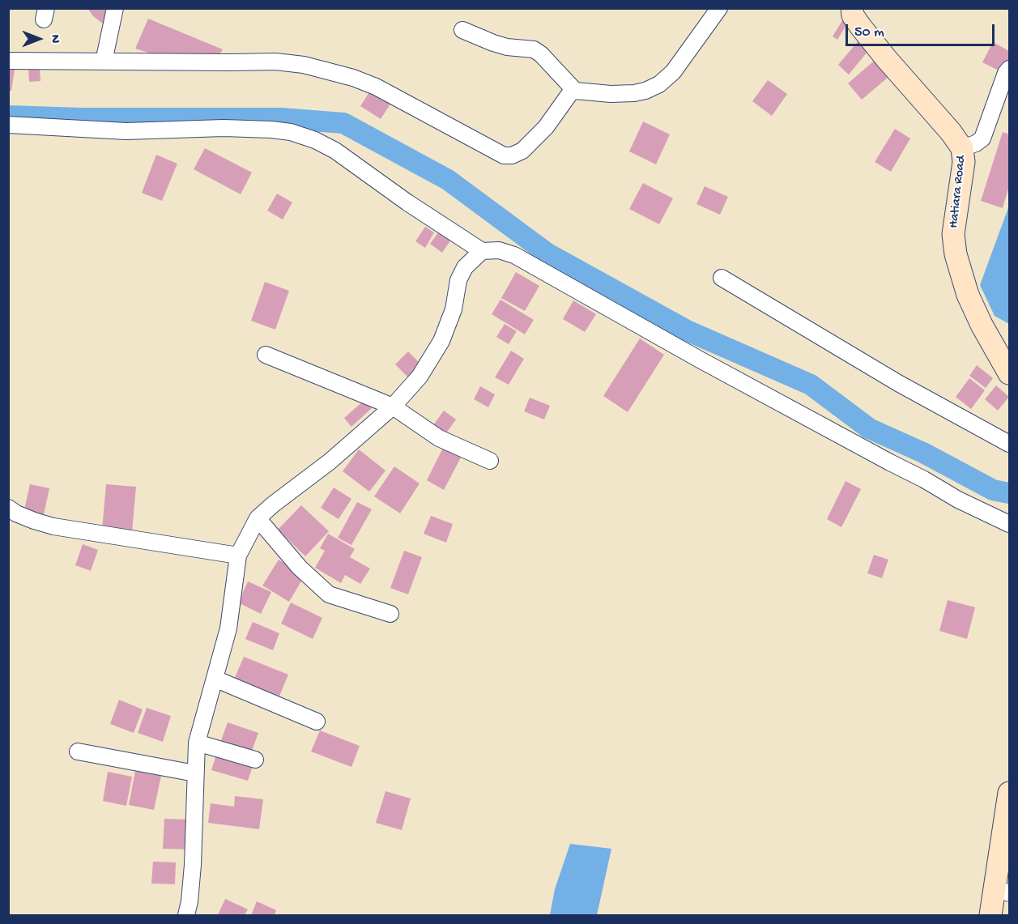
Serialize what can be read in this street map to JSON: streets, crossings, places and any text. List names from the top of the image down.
{
  "streets": {
    "street": ["Hatiara Road"]
  },
  "scale_bar": "50 m",
  "north": "right"
}
